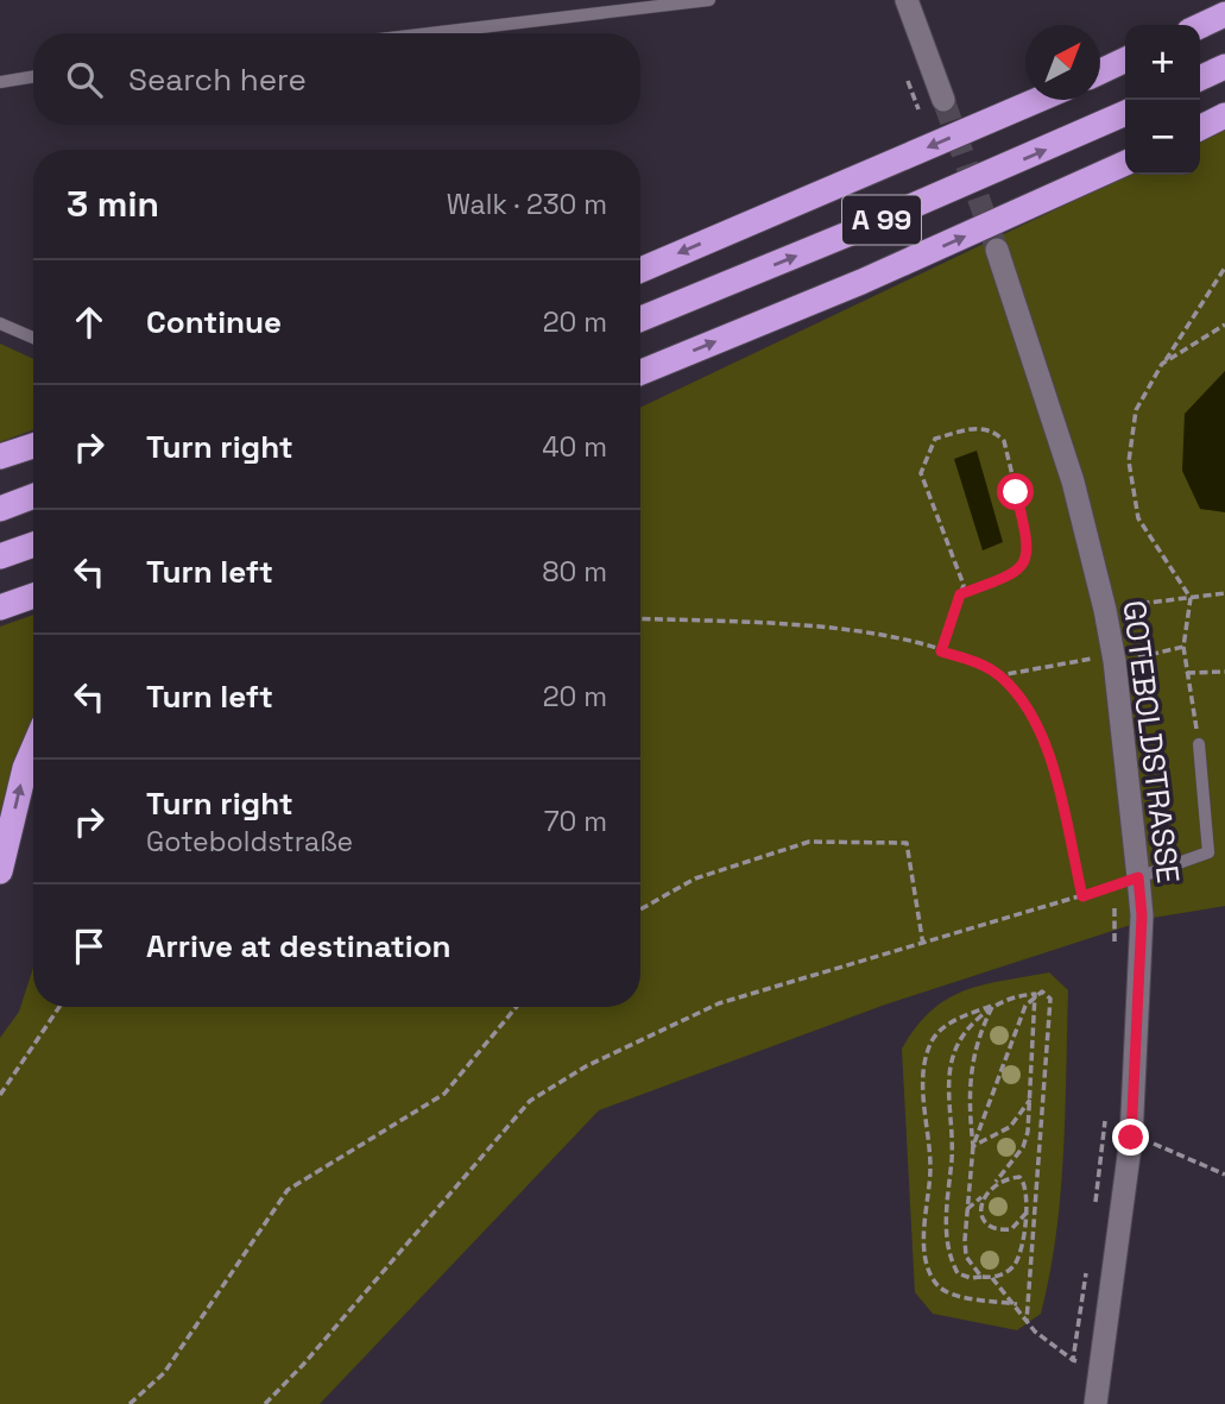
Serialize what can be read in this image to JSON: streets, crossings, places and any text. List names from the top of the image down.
{
  "streets": {
    "highway": ["A 99"],
    "street": ["GOTEBOLDSTRASSE"]
  },
  "north": "top right",
  "page": {
    "map_buttons": ["+", "−"],
    "search": "Search here",
    "heading": ["3 min", "Walk · 230 m"],
    "list": [
      ["Continue", "20 m"],
      ["Turn right", "40 m"],
      ["Turn left", "80 m"],
      ["Turn left", "20 m"],
      ["Turn right", "Goteboldstraße", "70 m"],
      "Arrive at destination"
    ]
  }
}
